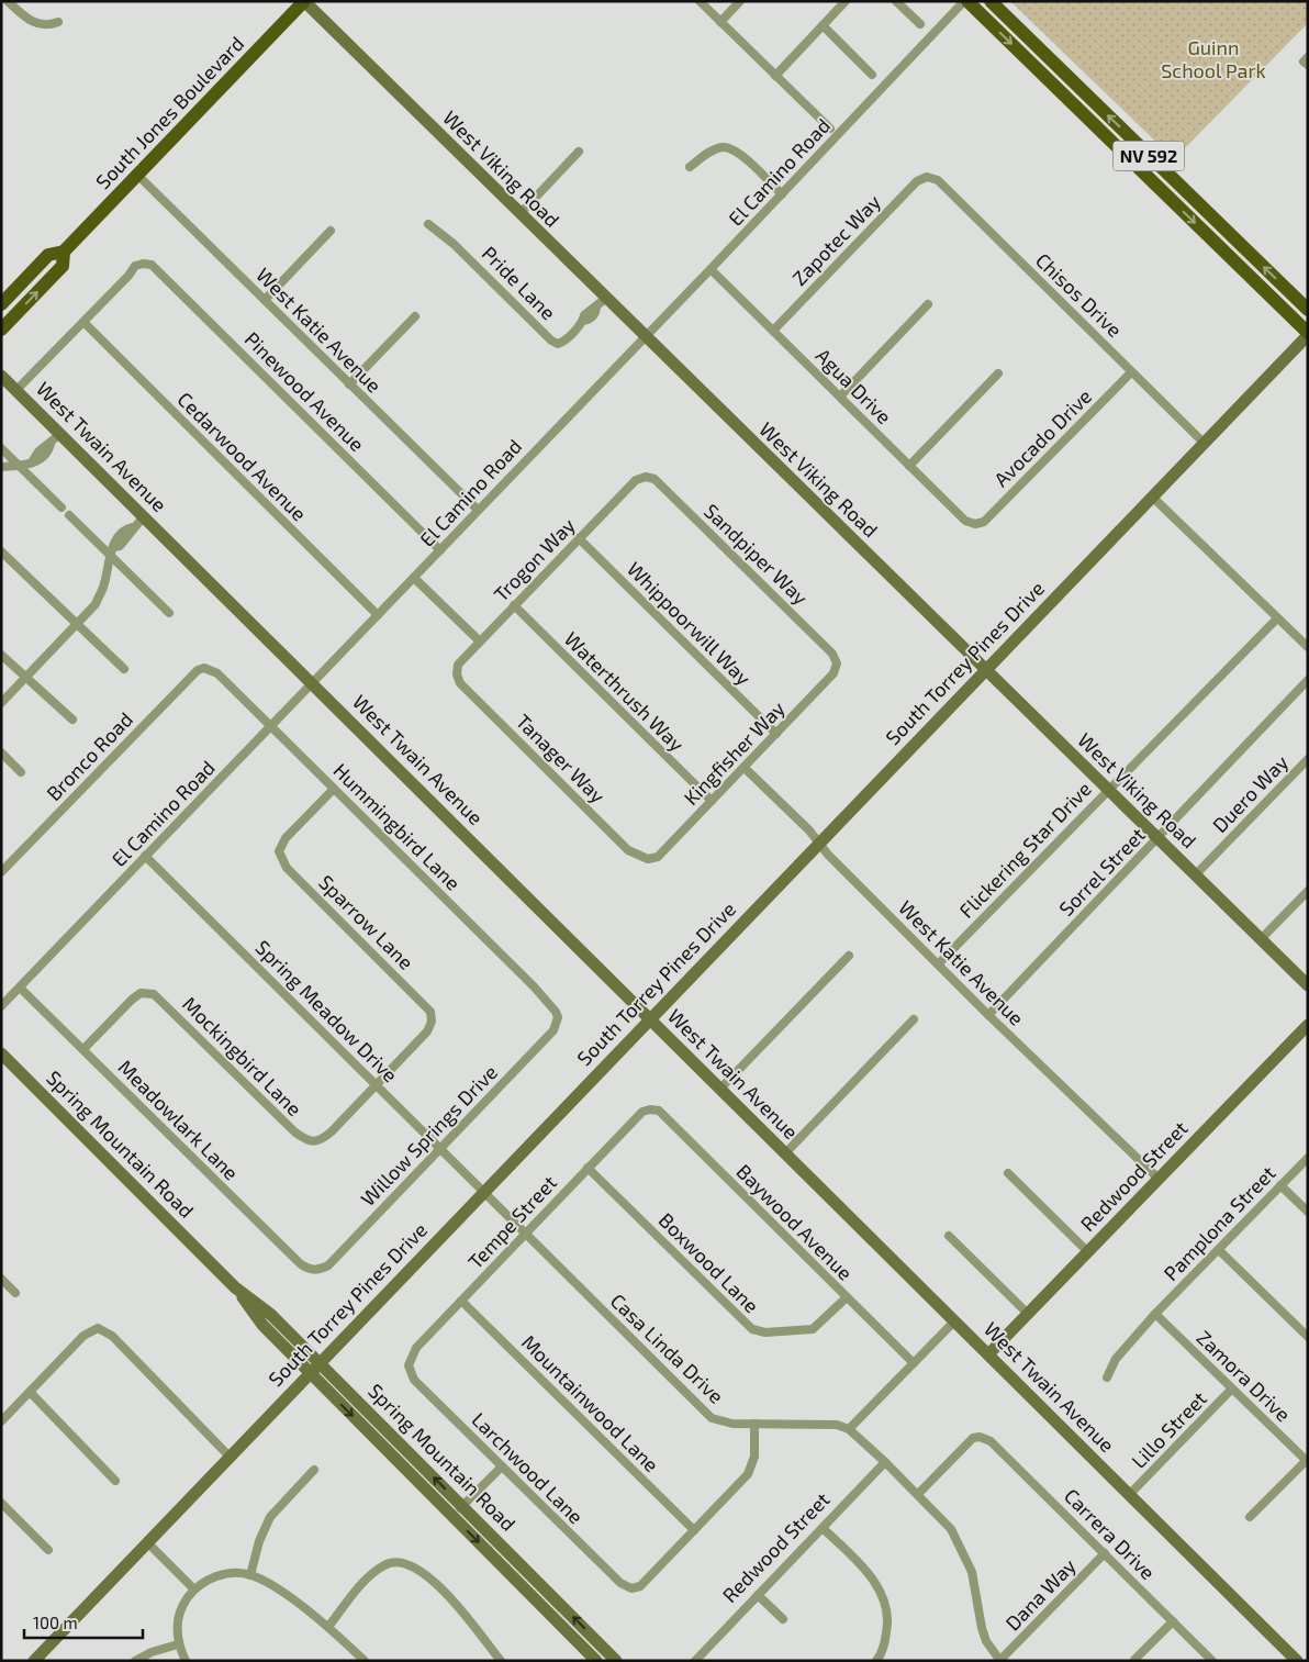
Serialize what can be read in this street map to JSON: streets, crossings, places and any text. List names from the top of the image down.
{
  "streets": {
    "main road": ["South Jones Boulevard", "NV 592"],
    "street": [
      "West Viking Road",
      "El Camino Road",
      "Zapotec Way",
      "Pride Lane",
      "Chisos Drive",
      "West Katie Avenue",
      "Agua Drive",
      "Pinewood Avenue",
      "Avocado Drive",
      "West Twain Avenue",
      "Cedarwood Avenue",
      "Sandpiper Way",
      "Trogon Way",
      "Whippoorwill Way",
      "South Torrey Pines Drive",
      "Waterthrush Way",
      "Kingfisher Way",
      "Bronco Road",
      "Tanager Way",
      "Duero Way",
      "Hummingbird Lane",
      "Flickering Star Drive",
      "Sorrel Street",
      "Sparrow Lane",
      "Spring Meadow Drive",
      "Mockingbird Lane",
      "Meadowlark Lane",
      "Willow Springs Drive",
      "Spring Mountain Road",
      "Redwood Street",
      "Tempe Street",
      "Baywood Avenue",
      "Pamplona Street",
      "Boxwood Lane",
      "Casa Linda Drive",
      "Zamora Drive",
      "Mountainwood Lane",
      "Lillo Street",
      "Larchwood Lane",
      "Carrera Drive",
      "Dana Way"
    ]
  },
  "crossings": [
    ["South Jones Boulevard", "West Viking Road"],
    ["South Jones Boulevard", "West Katie Avenue"],
    ["NV 592", "El Camino Road"],
    ["NV 592", "South Torrey Pines Drive"],
    ["West Viking Road", "El Camino Road"],
    ["West Viking Road", "Pride Lane"],
    ["West Viking Road", "South Torrey Pines Drive"],
    ["West Viking Road", "Duero Way"],
    ["West Viking Road", "Flickering Star Drive"],
    ["West Viking Road", "Sorrel Street"],
    ["El Camino Road", "West Katie Avenue"],
    ["El Camino Road", "Agua Drive"],
    ["El Camino Road", "Pinewood Avenue"],
    ["El Camino Road", "West Twain Avenue"],
    ["El Camino Road", "Cedarwood Avenue"],
    ["El Camino Road", "Hummingbird Lane"],
    ["El Camino Road", "Spring Meadow Drive"],
    ["El Camino Road", "Meadowlark Lane"],
    ["Zapotec Way", "Chisos Drive"],
    ["Zapotec Way", "Agua Drive"],
    ["Chisos Drive", "Avocado Drive"],
    ["Chisos Drive", "South Torrey Pines Drive"],
    ["West Katie Avenue", "South Torrey Pines Drive"],
    ["West Katie Avenue", "Kingfisher Way"],
    ["West Katie Avenue", "Flickering Star Drive"],
    ["West Katie Avenue", "Sorrel Street"],
    ["West Katie Avenue", "Redwood Street"],
    ["Agua Drive", "Avocado Drive"],
    ["Pinewood Avenue", "Cedarwood Avenue"],
    ["West Twain Avenue", "South Torrey Pines Drive"],
    ["West Twain Avenue", "Redwood Street"],
    ["West Twain Avenue", "Lillo Street"],
    ["Sandpiper Way", "Trogon Way"],
    ["Sandpiper Way", "Kingfisher Way"],
    ["Trogon Way", "Whippoorwill Way"],
    ["Trogon Way", "Waterthrush Way"],
    ["Trogon Way", "Tanager Way"],
    ["Whippoorwill Way", "Kingfisher Way"],
    ["South Torrey Pines Drive", "Spring Meadow Drive"],
    ["South Torrey Pines Drive", "Spring Mountain Road"],
    ["South Torrey Pines Drive", "Casa Linda Drive"],
    ["Waterthrush Way", "Kingfisher Way"],
    ["Kingfisher Way", "Tanager Way"],
    ["Bronco Road", "Hummingbird Lane"],
    ["Hummingbird Lane", "Sparrow Lane"],
    ["Hummingbird Lane", "Willow Springs Drive"],
    ["Sparrow Lane", "Spring Meadow Drive"],
    ["Sparrow Lane", "Mockingbird Lane"],
    ["Spring Meadow Drive", "Mockingbird Lane"],
    ["Spring Meadow Drive", "Willow Springs Drive"],
    ["Spring Meadow Drive", "Casa Linda Drive"],
    ["Mockingbird Lane", "Meadowlark Lane"],
    ["Meadowlark Lane", "Willow Springs Drive"],
    ["Tempe Street", "Baywood Avenue"],
    ["Tempe Street", "Boxwood Lane"],
    ["Tempe Street", "Casa Linda Drive"],
    ["Tempe Street", "Mountainwood Lane"],
    ["Tempe Street", "Larchwood Lane"],
    ["Baywood Avenue", "Boxwood Lane"],
    ["Pamplona Street", "Zamora Drive"],
    ["Zamora Drive", "Lillo Street"],
    ["Mountainwood Lane", "Larchwood Lane"],
    ["Carrera Drive", "Dana Way"]
  ],
  "parks": ["Guinn School Park"],
  "scale_bar": "100 m"
}
